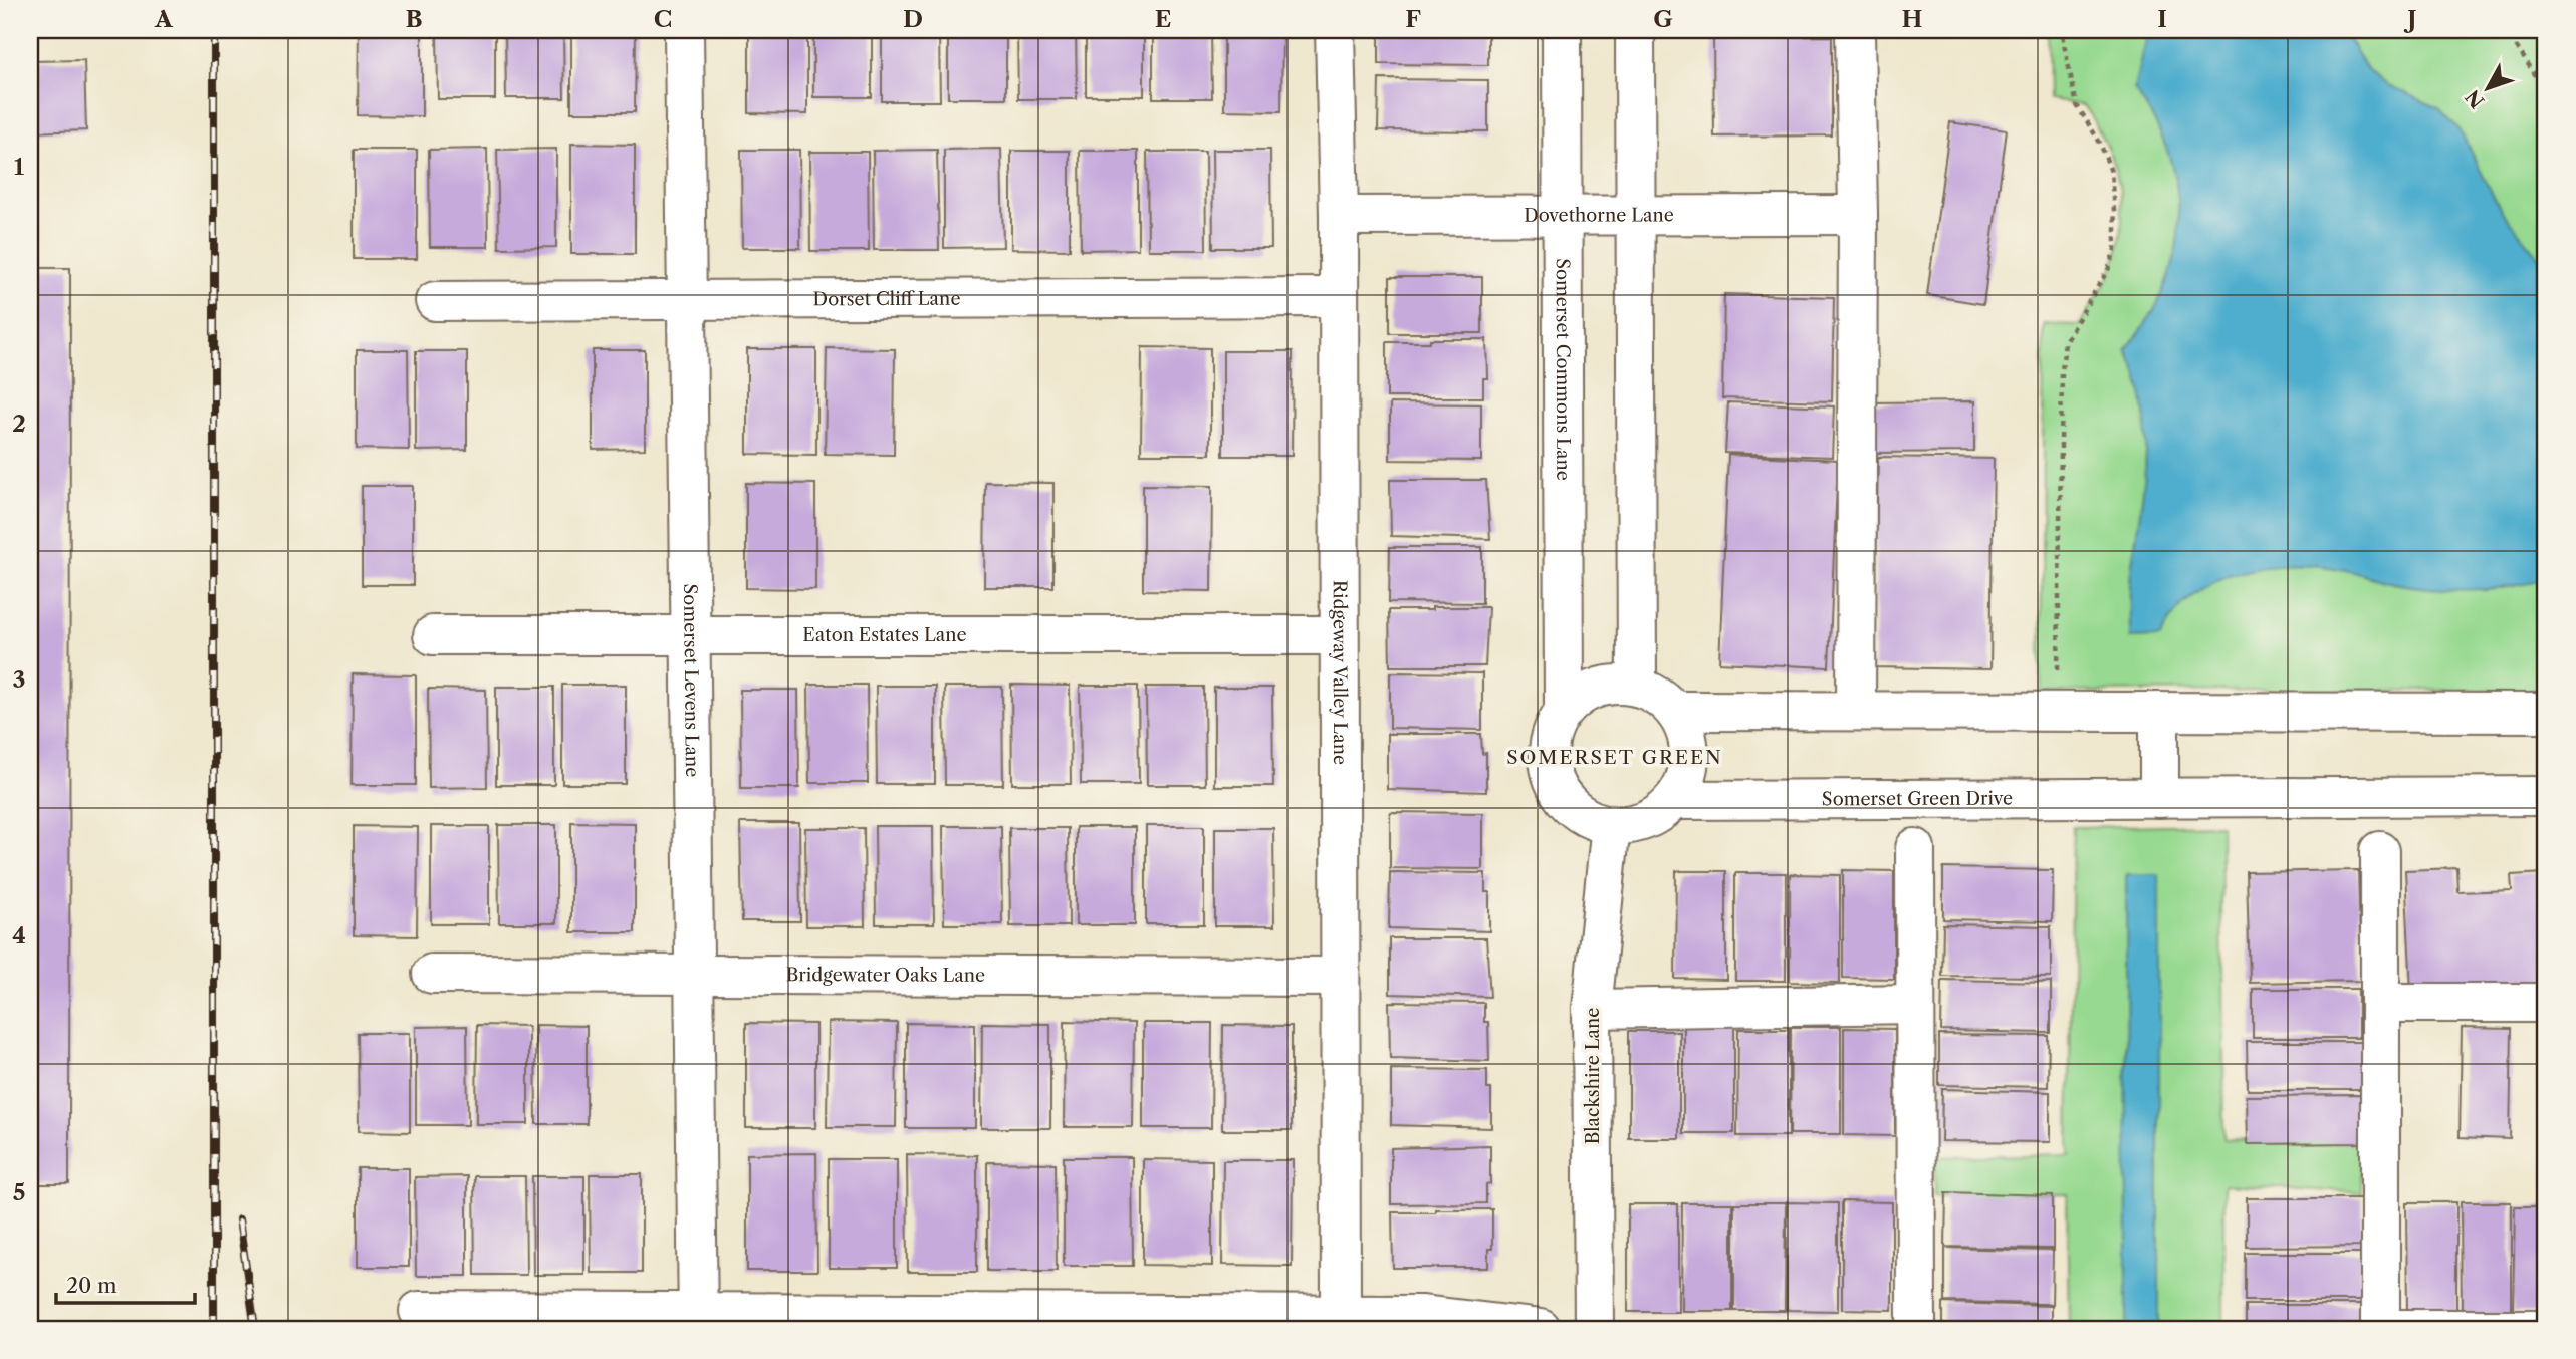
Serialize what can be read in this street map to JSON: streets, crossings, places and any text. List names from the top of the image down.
{
  "streets": {
    "street": [
      "Dovethorne Lane",
      "Dorset Cliff Lane",
      "Somerset Commons Lane",
      "Eaton Estates Lane",
      "Ridgeway Valley Lane",
      "Somerset Levens Lane",
      "Somerset Green Drive",
      "Bridgewater Oaks Lane",
      "Blackshire Lane"
    ]
  },
  "crossings": [
    ["Dovethorne Lane", "Somerset Commons Lane"],
    ["Dovethorne Lane", "Ridgeway Valley Lane"],
    ["Dorset Cliff Lane", "Ridgeway Valley Lane"],
    ["Dorset Cliff Lane", "Somerset Levens Lane"],
    ["Somerset Commons Lane", "Somerset Green Drive"],
    ["Somerset Commons Lane", "Blackshire Lane"],
    ["Eaton Estates Lane", "Ridgeway Valley Lane"],
    ["Eaton Estates Lane", "Somerset Levens Lane"],
    ["Ridgeway Valley Lane", "Bridgewater Oaks Lane"],
    ["Somerset Levens Lane", "Bridgewater Oaks Lane"],
    ["Somerset Green Drive", "Blackshire Lane"]
  ],
  "districts": ["SOMERSET GREEN"],
  "scale_bar": "20 m",
  "north": "bottom left",
  "grid": {
    "columns": [
      "A",
      "B",
      "C",
      "D",
      "E",
      "F",
      "G",
      "H",
      "I",
      "J"
    ],
    "rows": [
      "1",
      "2",
      "3",
      "4",
      "5"
    ]
  }
}
